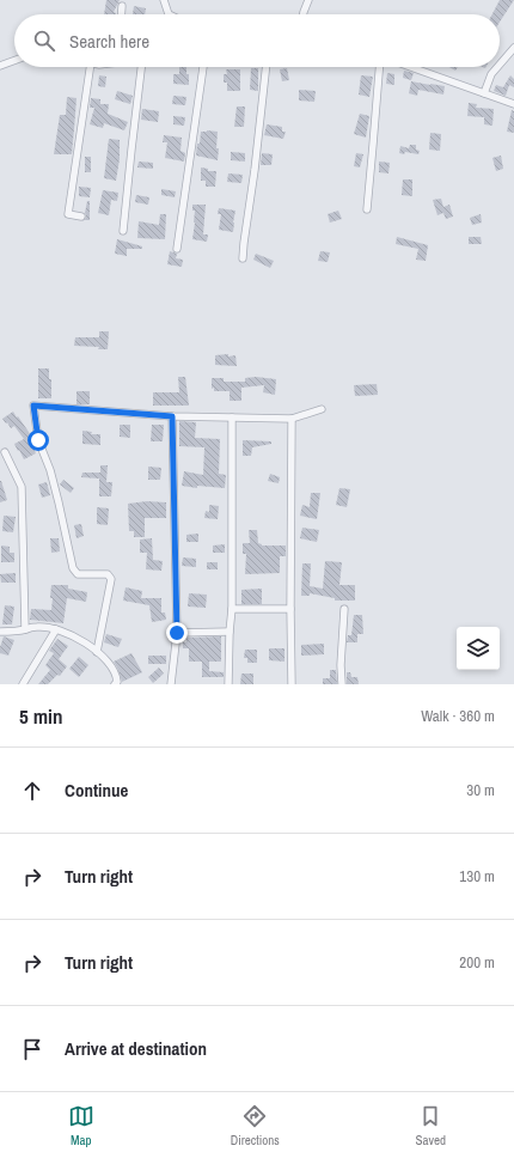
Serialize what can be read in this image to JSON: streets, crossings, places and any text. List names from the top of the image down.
{
  "page": {
    "search": "Search here",
    "heading": ["5 min", "Walk · 360 m"],
    "list": [
      ["Continue", "30 m"],
      ["Turn right", "130 m"],
      ["Turn right", "200 m"],
      "Arrive at destination"
    ],
    "nav": ["Map", "Directions", "Saved"]
  }
}
